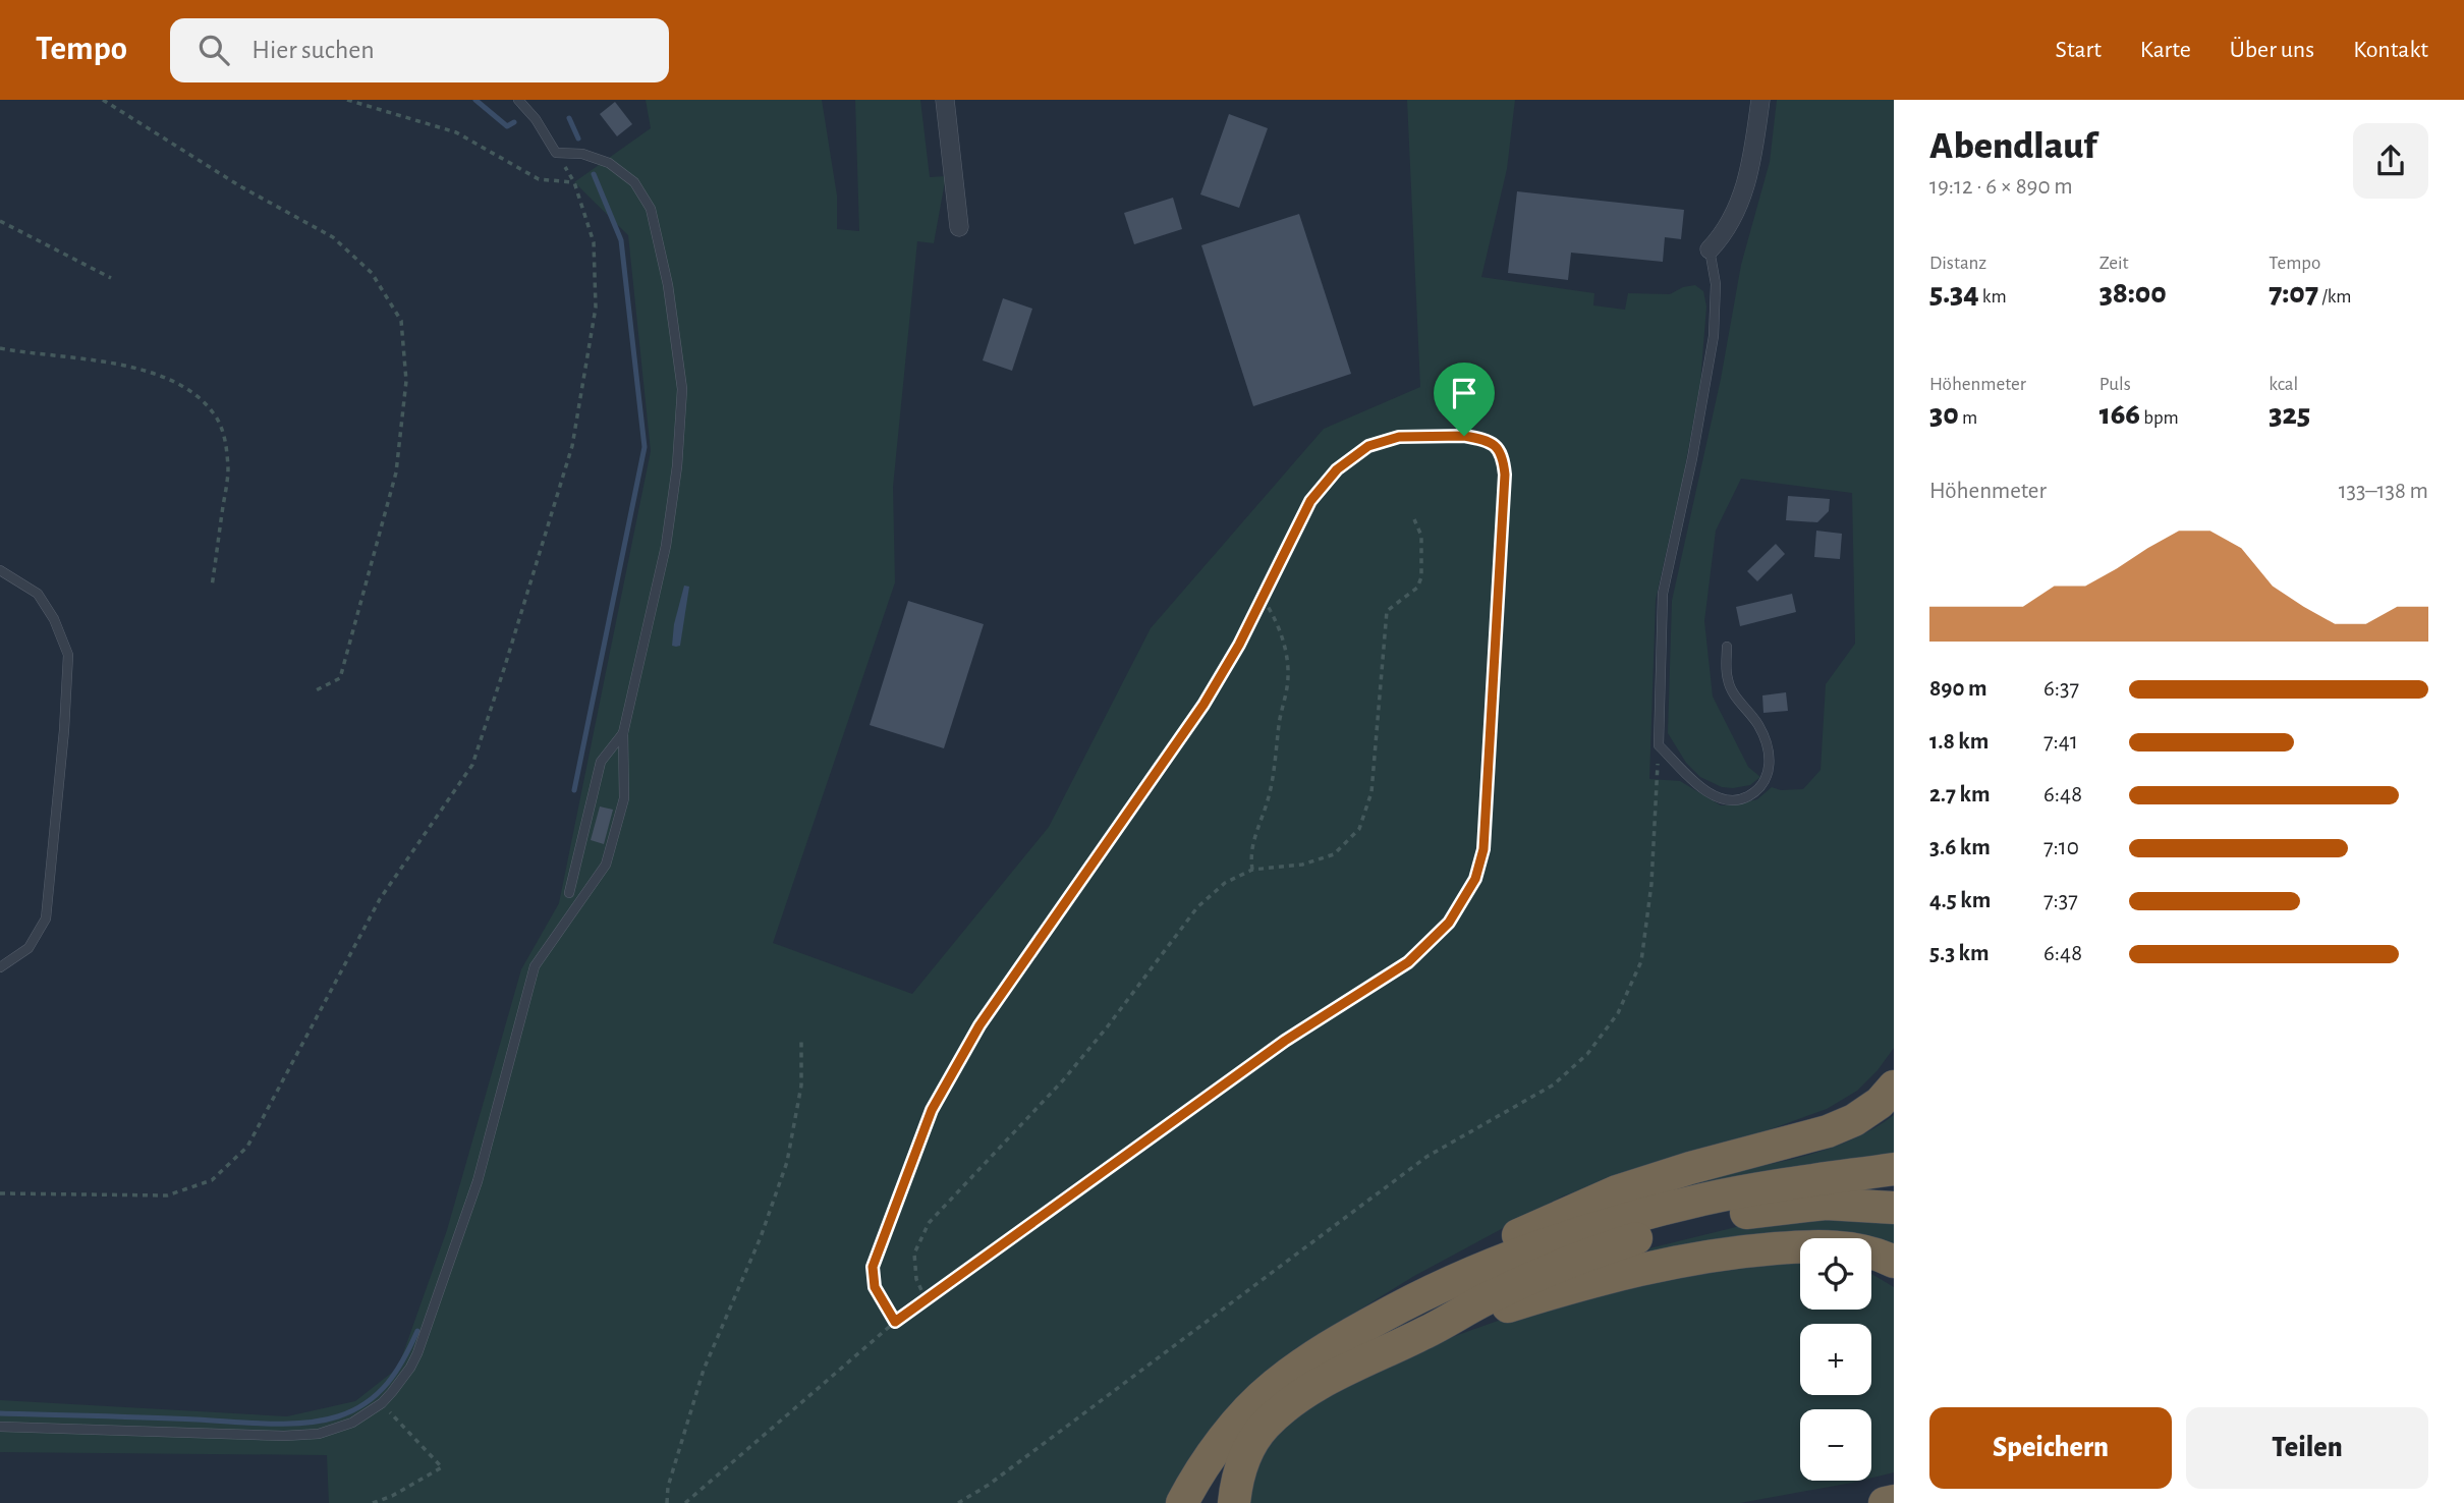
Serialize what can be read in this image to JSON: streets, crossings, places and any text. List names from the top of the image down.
{
  "page": {
    "header": "Tempo",
    "search": "Hier suchen",
    "nav": [
      "Start",
      "Karte",
      "Über uns",
      "Kontakt"
    ],
    "heading": ["Abendlauf", "19:12 · 6 × 890 m"],
    "stats": [
      ["Distanz", "5.34 km"],
      ["Zeit", "38:00"],
      ["Tempo", "7:07 /km"],
      ["Höhenmeter", "30 m"],
      ["Puls", "166 bpm"],
      ["kcal", "325"]
    ],
    "chart": ["Höhenmeter", "133–138 m"],
    "list": [
      {
        "name": "890 m",
        "note": "6:37"
      },
      {
        "name": "1.8 km",
        "note": "7:41"
      },
      {
        "name": "2.7 km",
        "note": "6:48"
      },
      {
        "name": "3.6 km",
        "note": "7:10"
      },
      {
        "name": "4.5 km",
        "note": "7:37"
      },
      {
        "name": "5.3 km",
        "note": "6:48"
      }
    ],
    "map_buttons": ["+", "−"],
    "buttons": ["Speichern", "Teilen"]
  }
}
